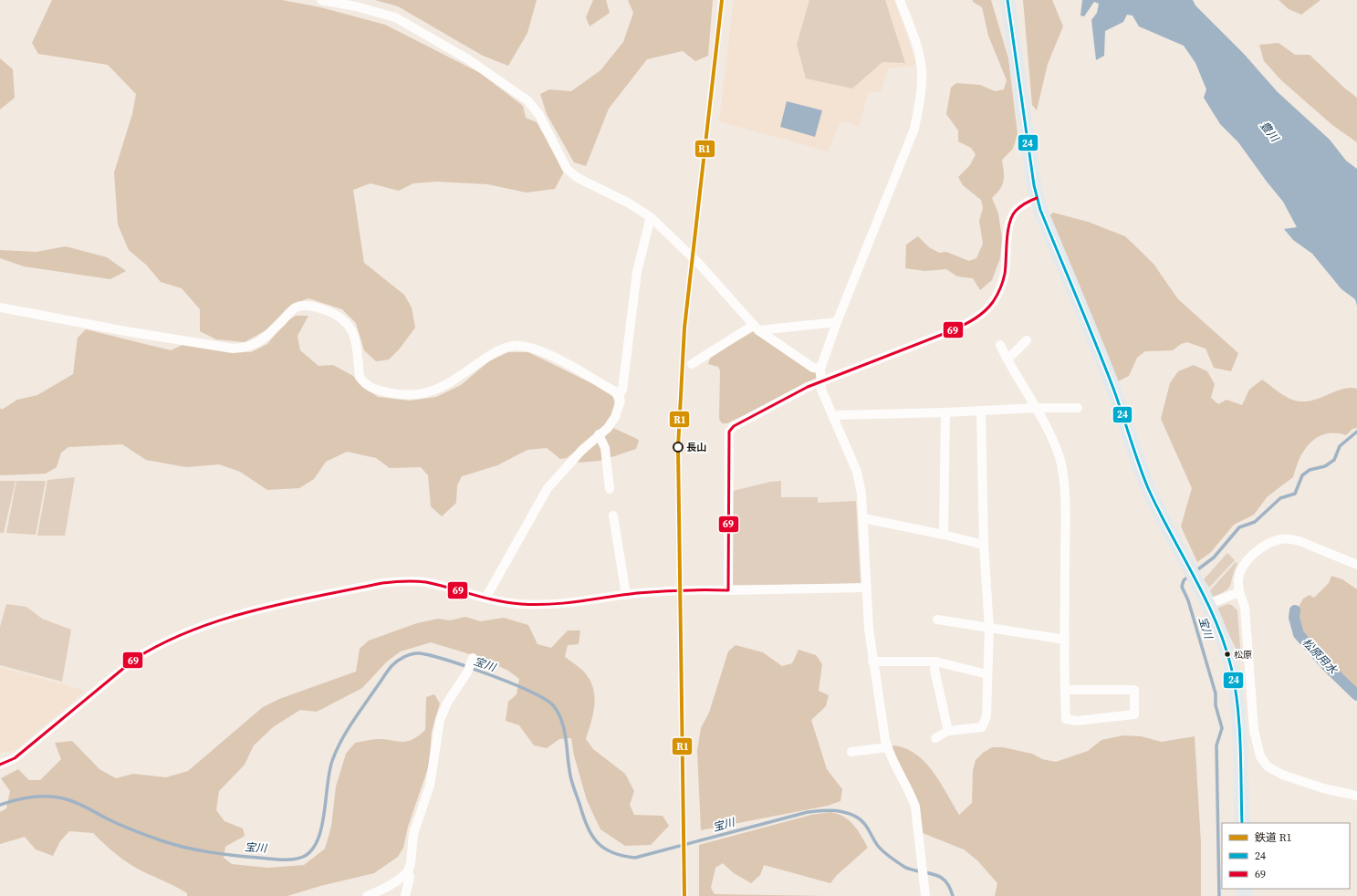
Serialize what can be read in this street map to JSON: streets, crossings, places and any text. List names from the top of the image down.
{
  "water": ["豊川", "宝川", "松原用水"],
  "places": ["長山", "松原"],
  "lines": ["rail line R1", "transit line 24", "transit line 69"],
  "legend": ["鉄道 R1", "24", "69"]
}
